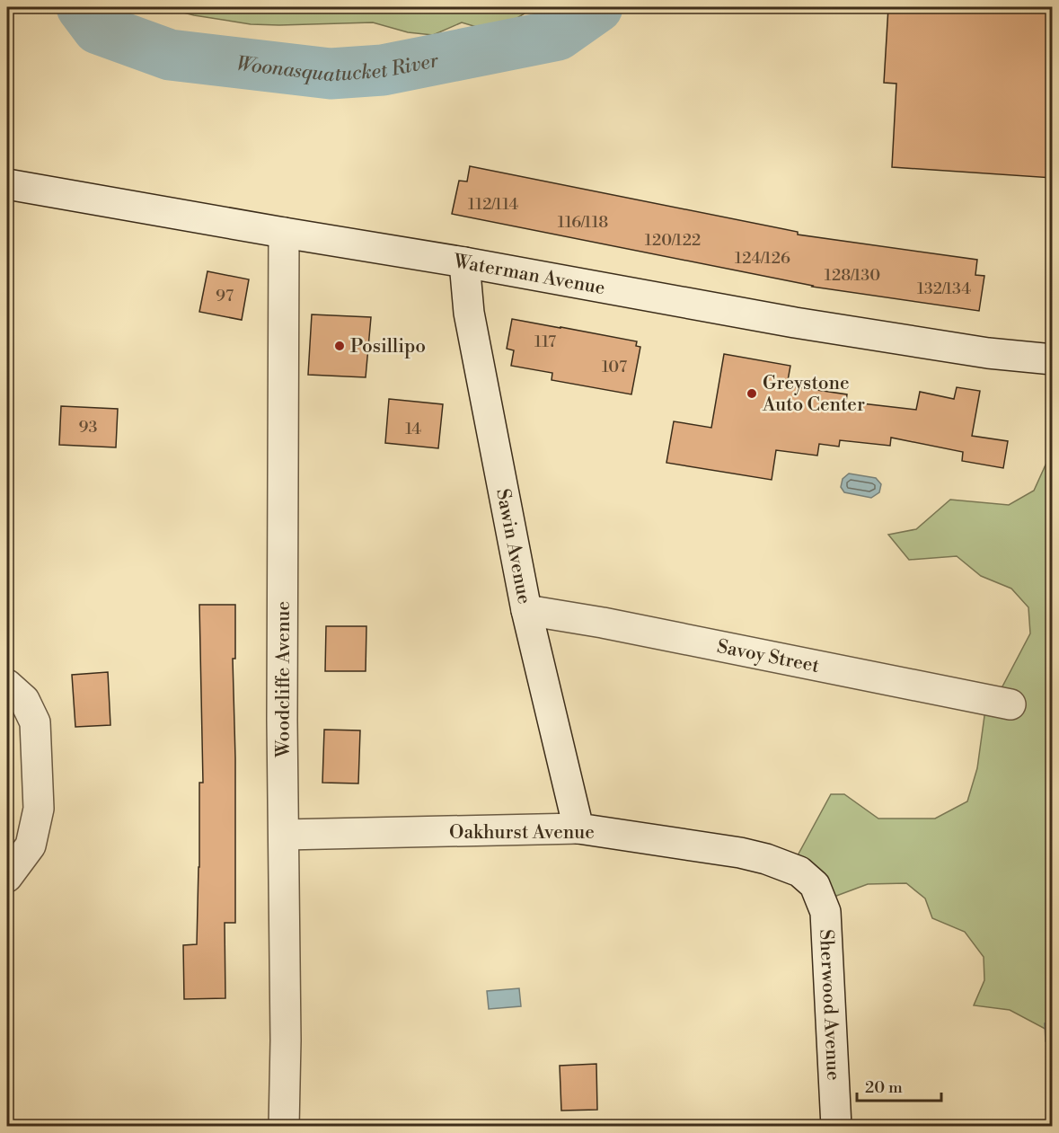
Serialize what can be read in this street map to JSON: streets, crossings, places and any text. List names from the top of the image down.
{
  "streets": {
    "street": [
      "Waterman Avenue",
      "Sawin Avenue",
      "Savoy Street",
      "Woodcliffe Avenue",
      "Oakhurst Avenue",
      "Sherwood Avenue"
    ]
  },
  "crossings": [
    ["Waterman Avenue", "Sawin Avenue"],
    ["Waterman Avenue", "Woodcliffe Avenue"],
    ["Sawin Avenue", "Savoy Street"],
    ["Sawin Avenue", "Oakhurst Avenue"],
    ["Woodcliffe Avenue", "Oakhurst Avenue"],
    ["Oakhurst Avenue", "Sherwood Avenue"]
  ],
  "water": ["Woonasquatucket River"],
  "places": ["Posillipo", "Greystone Auto Center"],
  "house_numbers": [
    "112/114",
    "116/118",
    "120/122",
    "124/126",
    "128/130",
    "132/134",
    "97",
    "117",
    "107",
    "93",
    "14"
  ],
  "scale_bar": "20 m"
}
